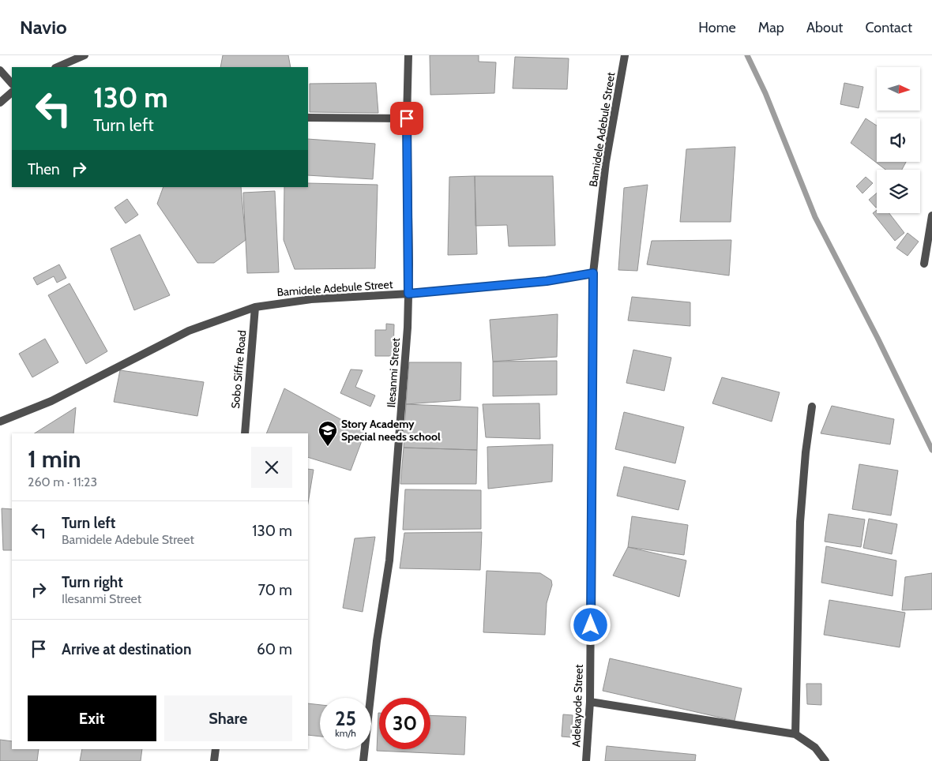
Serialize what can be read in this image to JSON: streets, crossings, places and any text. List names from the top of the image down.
{
  "streets": {
    "street": [
      "Bamidele Adebule Street",
      "Sobo Siffre Road",
      "Ilesanmi Street",
      "Adekayode Street"
    ]
  },
  "crossings": [
    ["Bamidele Adebule Street", "Sobo Siffre Road"],
    ["Bamidele Adebule Street", "Ilesanmi Street"],
    ["Bamidele Adebule Street", "Adekayode Street"]
  ],
  "places": {
    "school or university": ["Story Academy Special needs school"]
  },
  "north": "right",
  "page": {
    "header": "Navio",
    "nav": [
      "Home",
      "Map",
      "About",
      "Contact"
    ],
    "turn": ["130 m", "Turn left"],
    "then": "Then",
    "heading": ["1 min", "260 m · 11:23"],
    "list": [
      {
        "name": "Turn left",
        "note": "Bamidele Adebule Street",
        "value": "130 m"
      },
      {
        "name": "Turn right",
        "note": "Ilesanmi Street",
        "value": "70 m"
      },
      {
        "name": "Arrive at destination",
        "value": "60 m"
      }
    ],
    "buttons": ["Exit", "Share"],
    "speed": "25 km/h",
    "limit": "30"
  }
}
